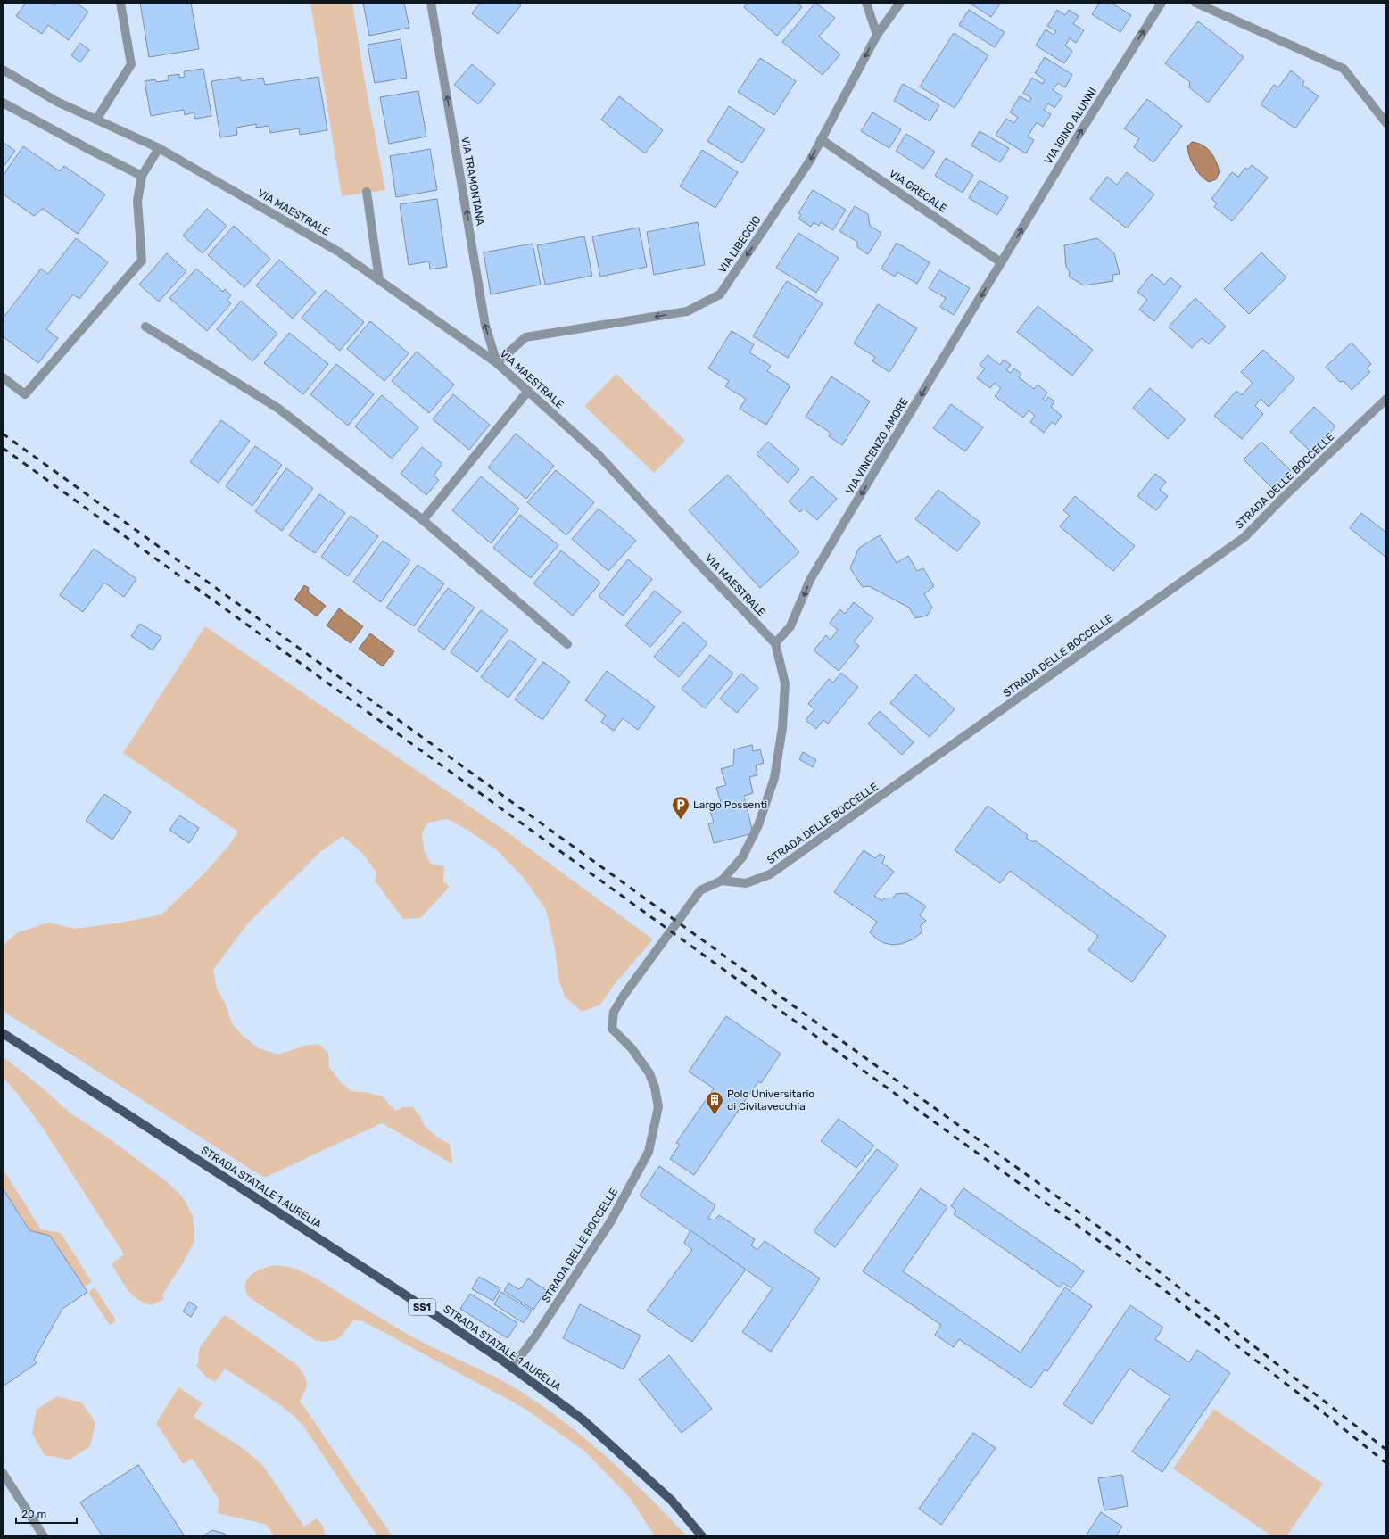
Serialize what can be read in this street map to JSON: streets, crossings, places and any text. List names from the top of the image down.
{
  "streets": {
    "main road": ["STRADA STATALE 1 AURELIA", "SS1"],
    "street": [
      "VIA IGINO ALUNNI",
      "VIA TRAMONTANA",
      "VIA GRECALE",
      "VIA MAESTRALE",
      "VIA LIBECCIO",
      "VIA VINCENZO AMORE",
      "STRADA DELLE BOCCELLE"
    ]
  },
  "crossings": [
    ["VIA IGINO ALUNNI", "VIA GRECALE"],
    ["VIA IGINO ALUNNI", "VIA VINCENZO AMORE"],
    ["VIA TRAMONTANA", "VIA MAESTRALE"],
    ["VIA TRAMONTANA", "VIA LIBECCIO"],
    ["VIA GRECALE", "VIA LIBECCIO"],
    ["VIA GRECALE", "VIA VINCENZO AMORE"],
    ["VIA MAESTRALE", "VIA LIBECCIO"],
    ["VIA MAESTRALE", "VIA VINCENZO AMORE"],
    ["STRADA DELLE BOCCELLE", "STRADA STATALE 1 AURELIA"]
  ],
  "one_way": [
    "VIA IGINO ALUNNI",
    "VIA TRAMONTANA",
    "VIA LIBECCIO",
    "VIA VINCENZO AMORE"
  ],
  "places": {
    "parking": ["Largo Possenti"],
    "building": ["Polo Universitario di Civitavecchia"]
  },
  "scale_bar": "20 m"
}
